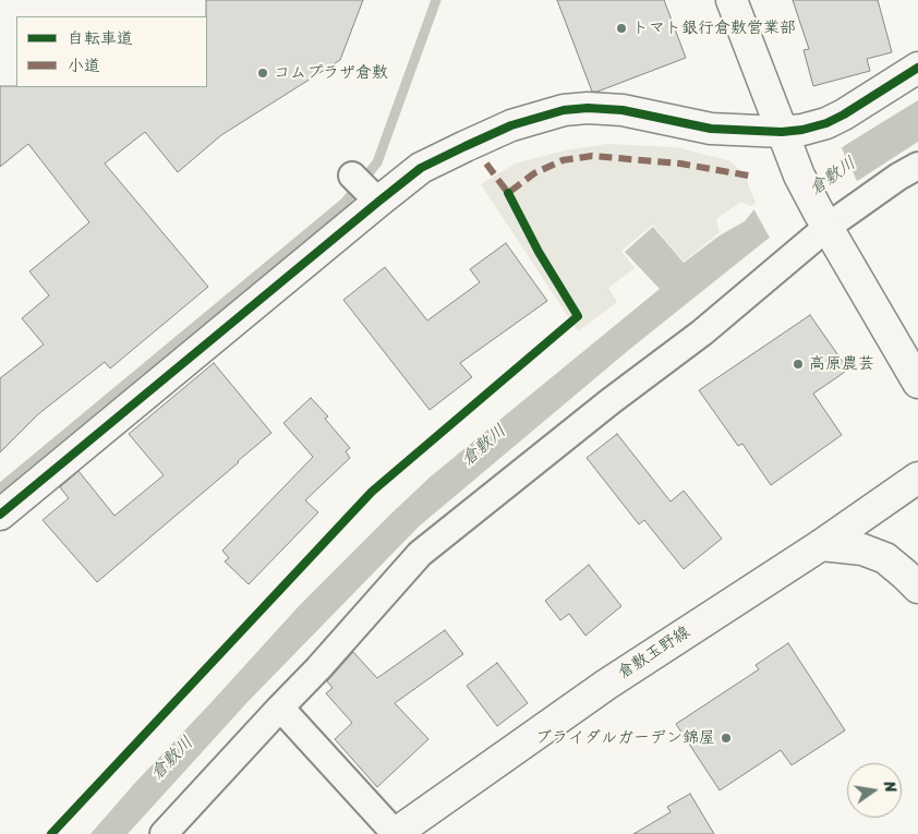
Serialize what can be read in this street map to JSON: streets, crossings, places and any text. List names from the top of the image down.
{
  "streets": {
    "street": ["倉敷玉野線"]
  },
  "water": ["倉敷川"],
  "places": [
    "トマト銀行倉敷営業部",
    "コムプラザ倉敷",
    "高原農芸",
    "ブライダルガーデン錦屋"
  ],
  "legend": ["自転車道", "小道"],
  "north": "right"
}
